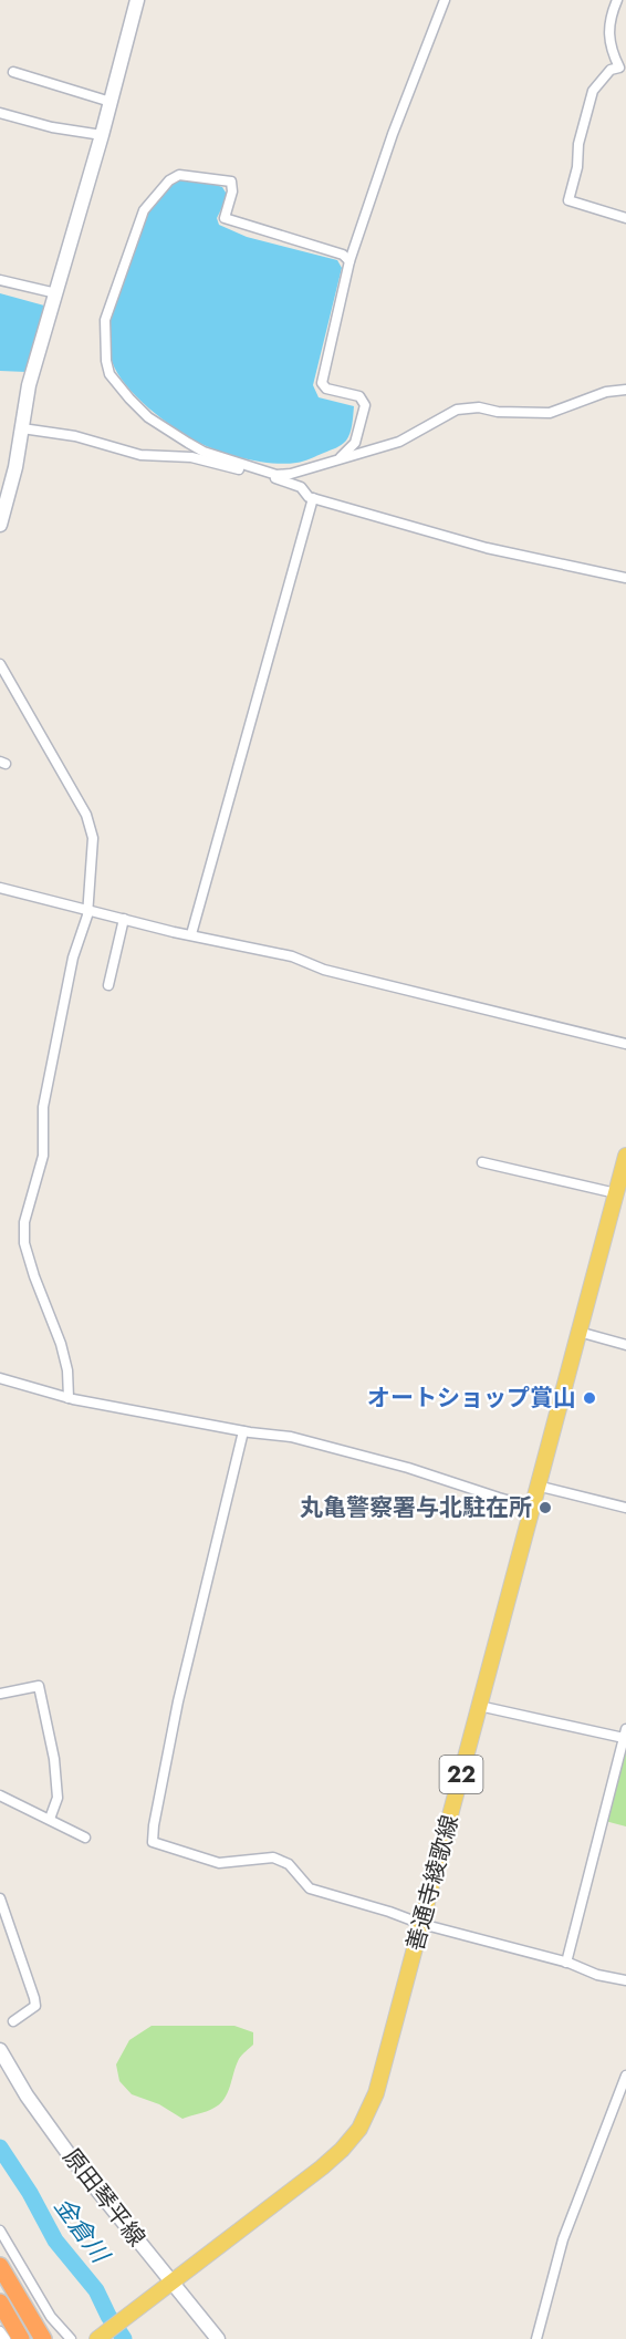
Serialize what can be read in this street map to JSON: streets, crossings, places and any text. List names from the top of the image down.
{
  "streets": {
    "main road": ["22", "善通寺綾歌線"],
    "street": ["原田琴平線"]
  },
  "crossings": [
    ["善通寺綾歌線", "原田琴平線"]
  ],
  "water": ["金倉川"],
  "places": ["オートショップ賞山", "丸亀警察署与北駐在所"]
}
